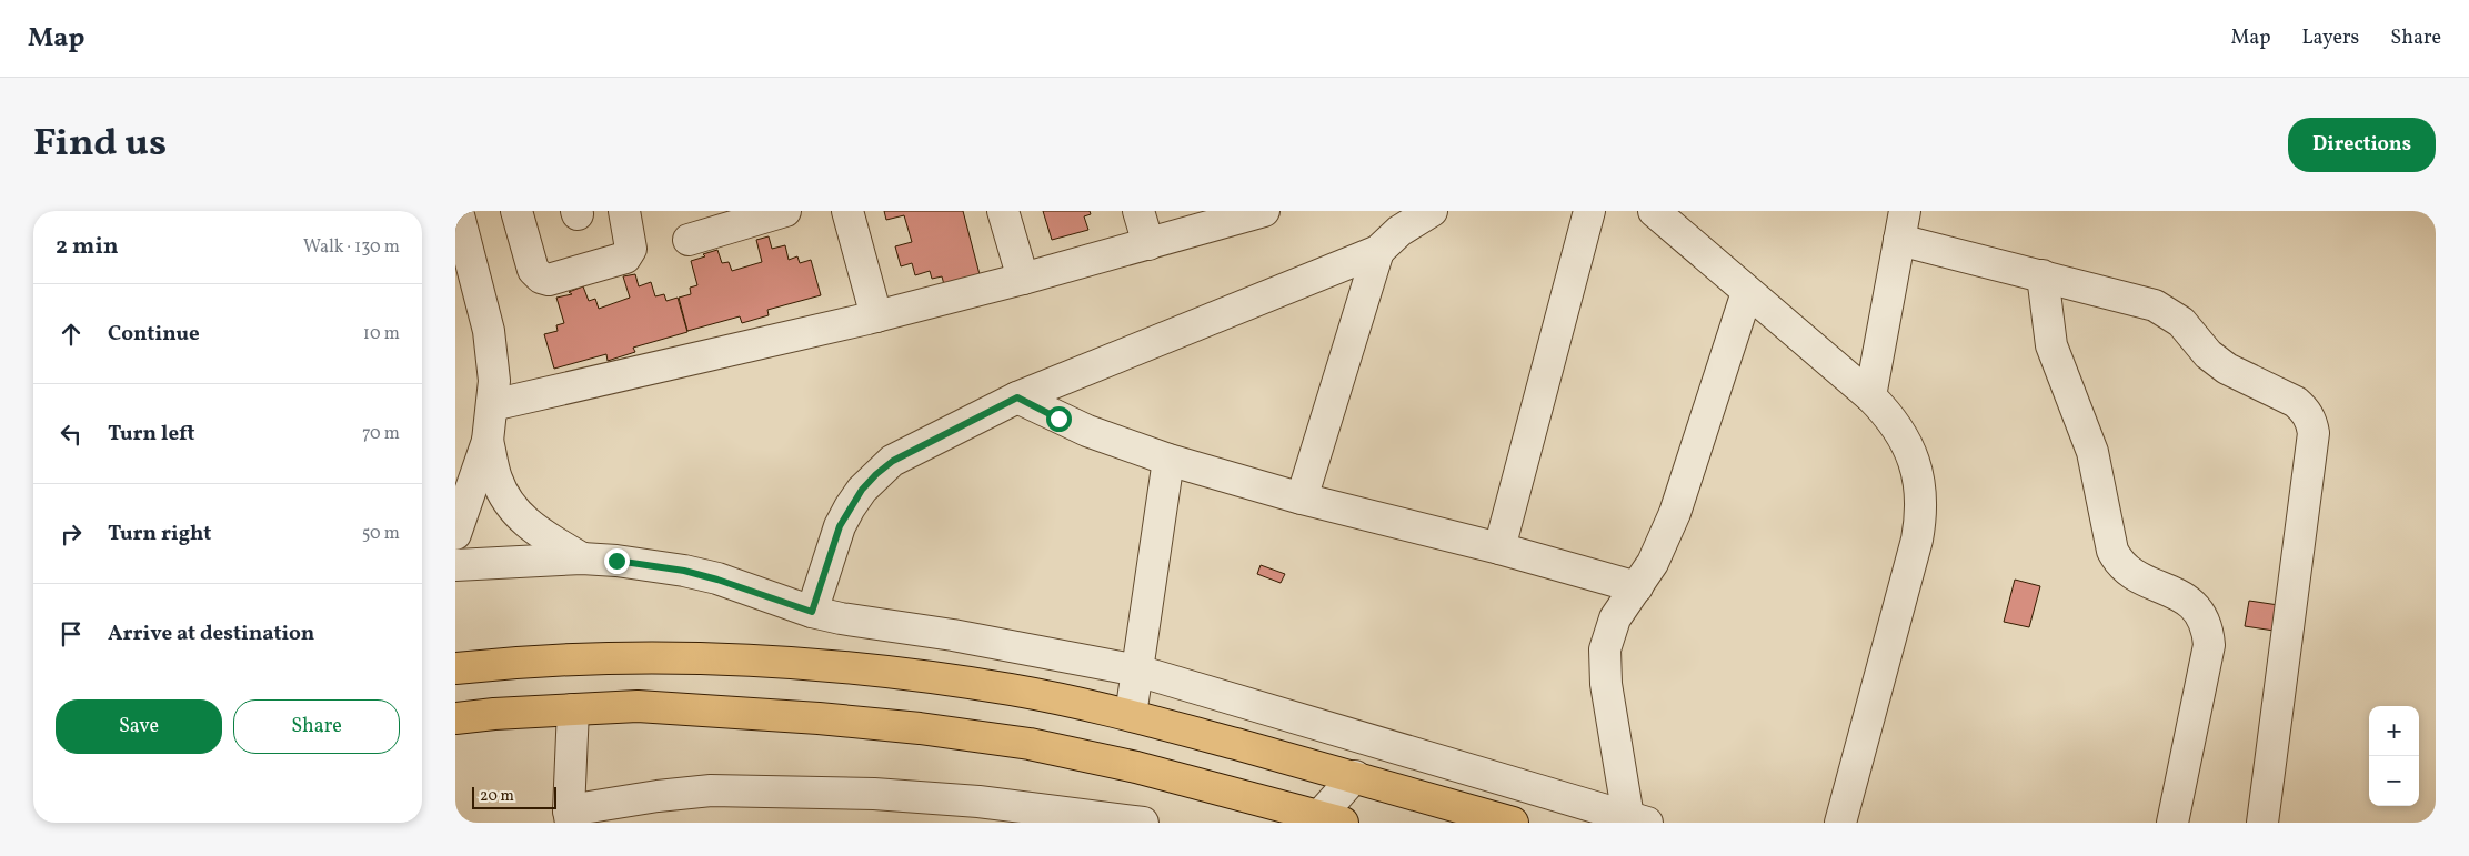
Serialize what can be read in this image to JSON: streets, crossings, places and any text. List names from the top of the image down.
{
  "scale_bar": "20 m",
  "page": {
    "header": "Map",
    "nav": ["Map", "Layers", "Share"],
    "title": "Find us",
    "buttons": [
      "Directions",
      ["Save", "Share"]
    ],
    "heading": ["2 min", "Walk · 130 m"],
    "list": [
      ["Continue", "10 m"],
      ["Turn left", "70 m"],
      ["Turn right", "50 m"],
      "Arrive at destination"
    ],
    "map_buttons": ["+", "−"],
    "scale": "20 m"
  }
}
